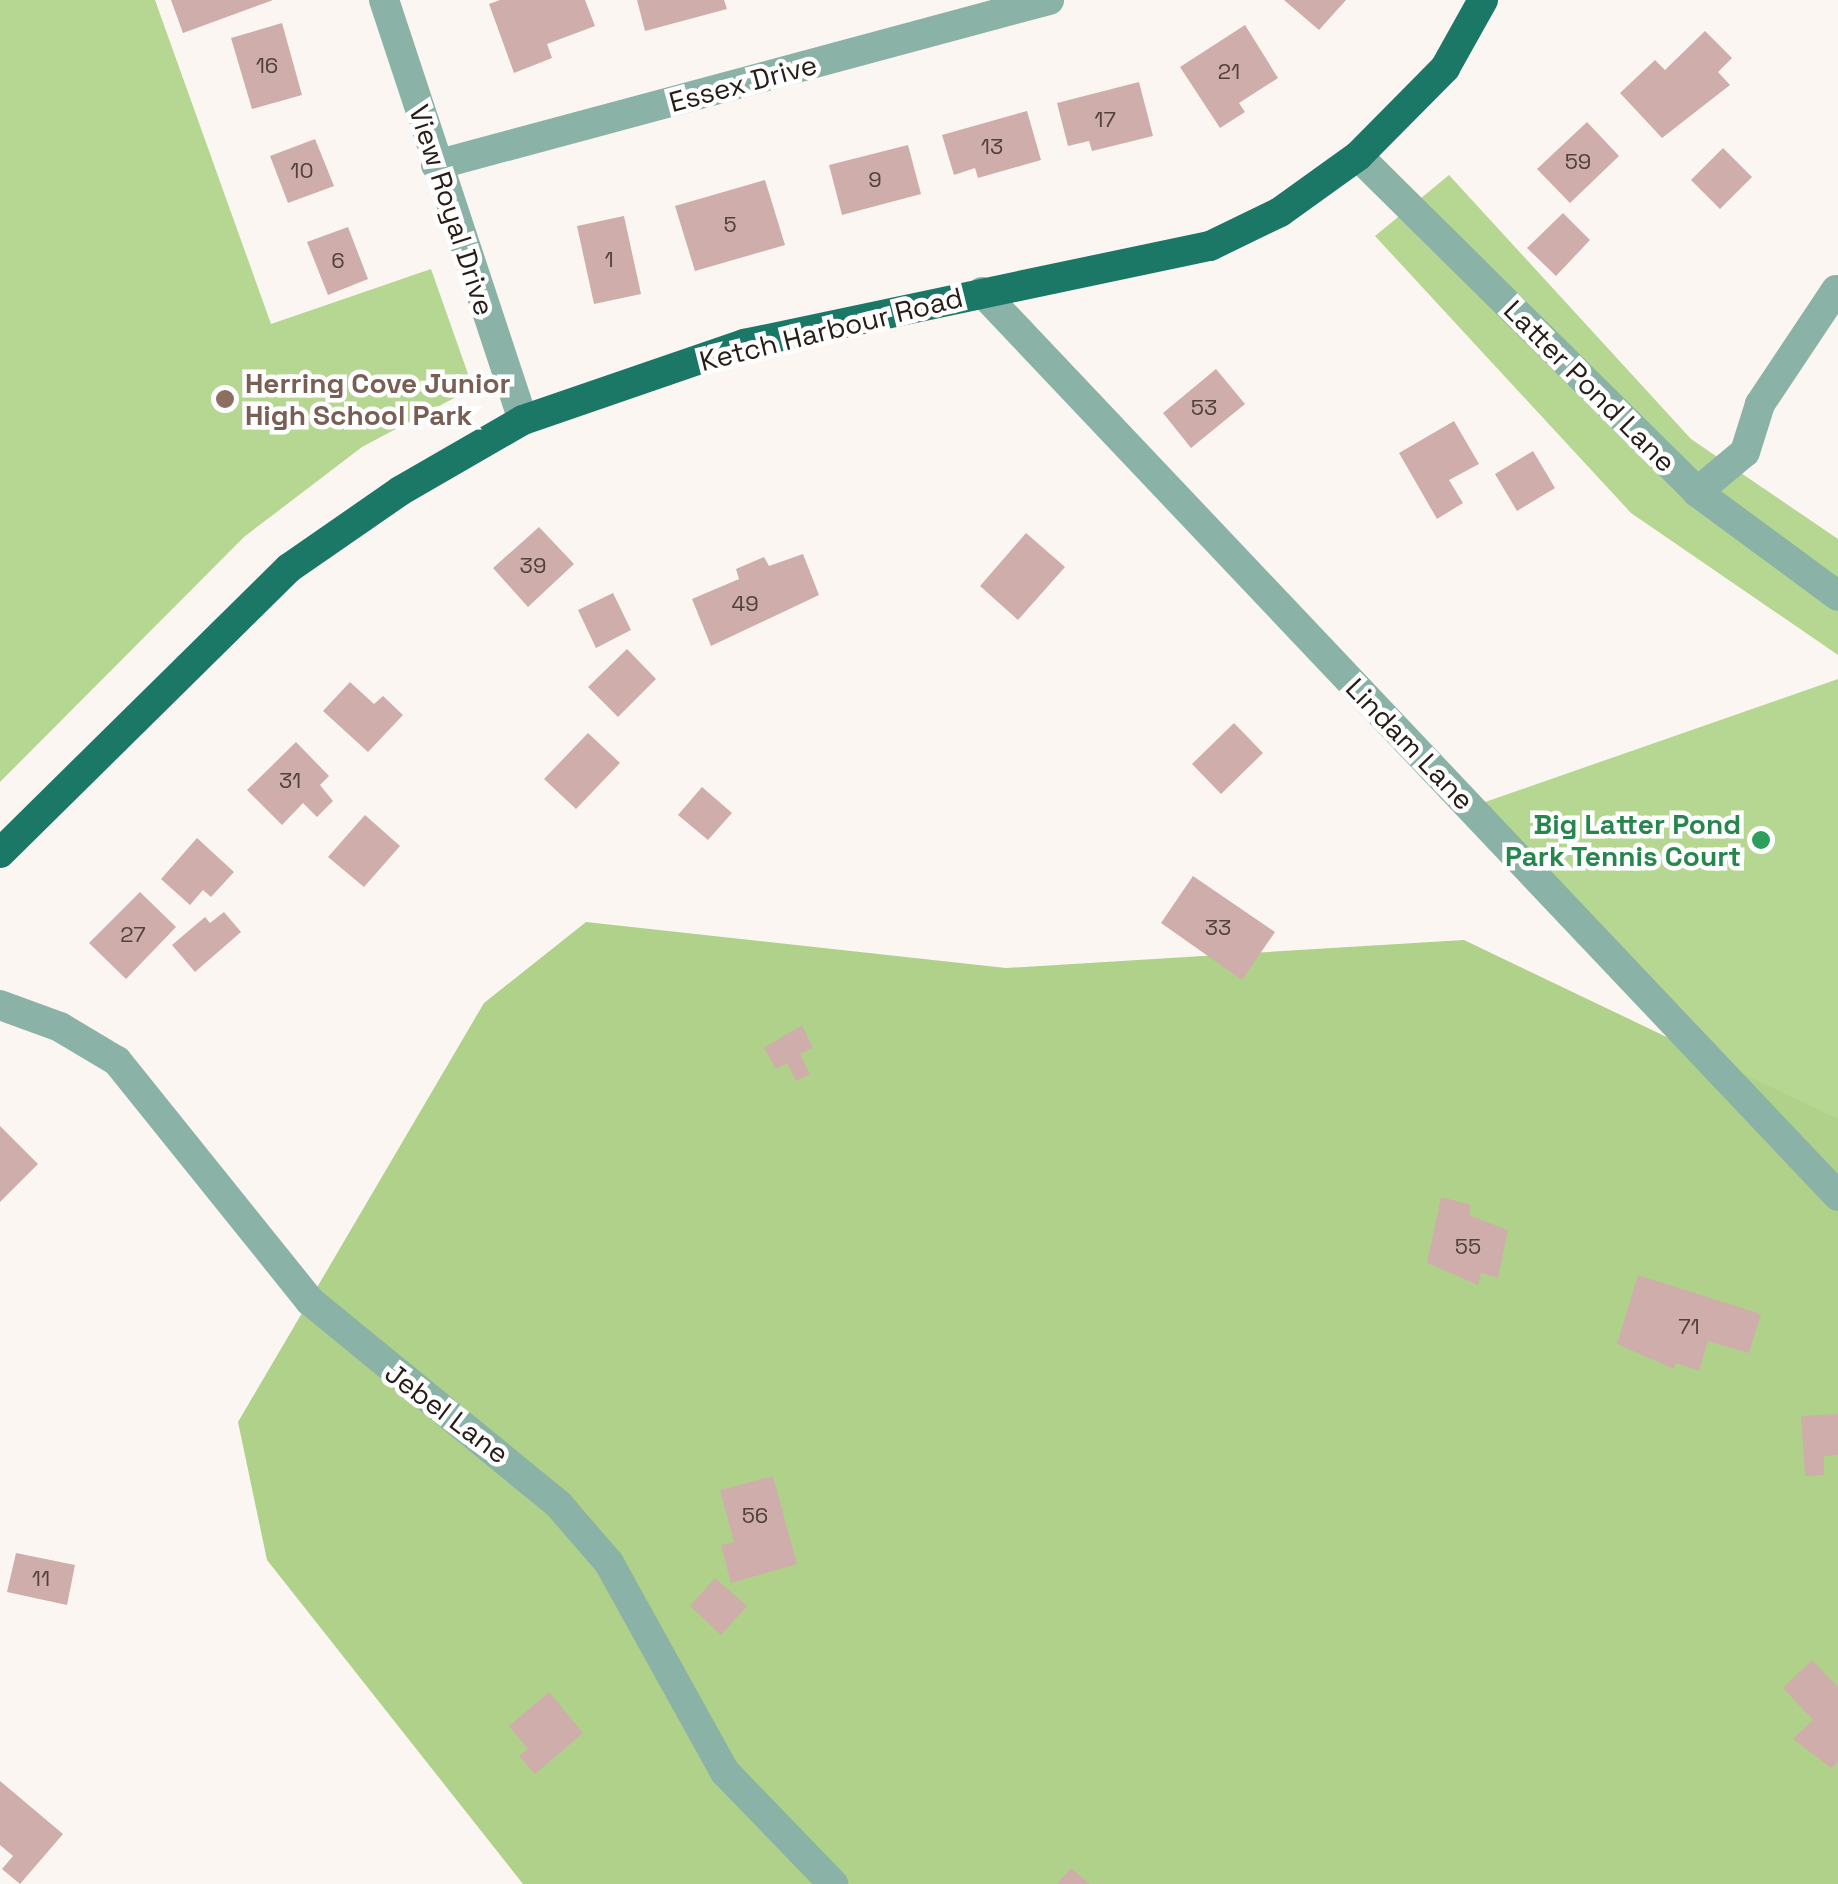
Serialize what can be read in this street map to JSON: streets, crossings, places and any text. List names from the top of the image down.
{
  "streets": {
    "main road": ["Ketch Harbour Road"],
    "street": [
      "Essex Drive",
      "View Royal Drive",
      "Latter Pond Lane",
      "Lindam Lane",
      "Jebel Lane"
    ]
  },
  "crossings": [
    ["Essex Drive", "View Royal Drive"],
    ["View Royal Drive", "Ketch Harbour Road"],
    ["Ketch Harbour Road", "Latter Pond Lane"],
    ["Ketch Harbour Road", "Lindam Lane"]
  ],
  "places": ["Herring Cove Junior High School Park", "Big Latter Pond Park Tennis Court"],
  "house_numbers": [
    "16",
    "21",
    "17",
    "13",
    "59",
    "10",
    "9",
    "5",
    "1",
    "6",
    "53",
    "39",
    "49",
    "31",
    "33",
    "27",
    "55",
    "71",
    "56",
    "11"
  ]
}
